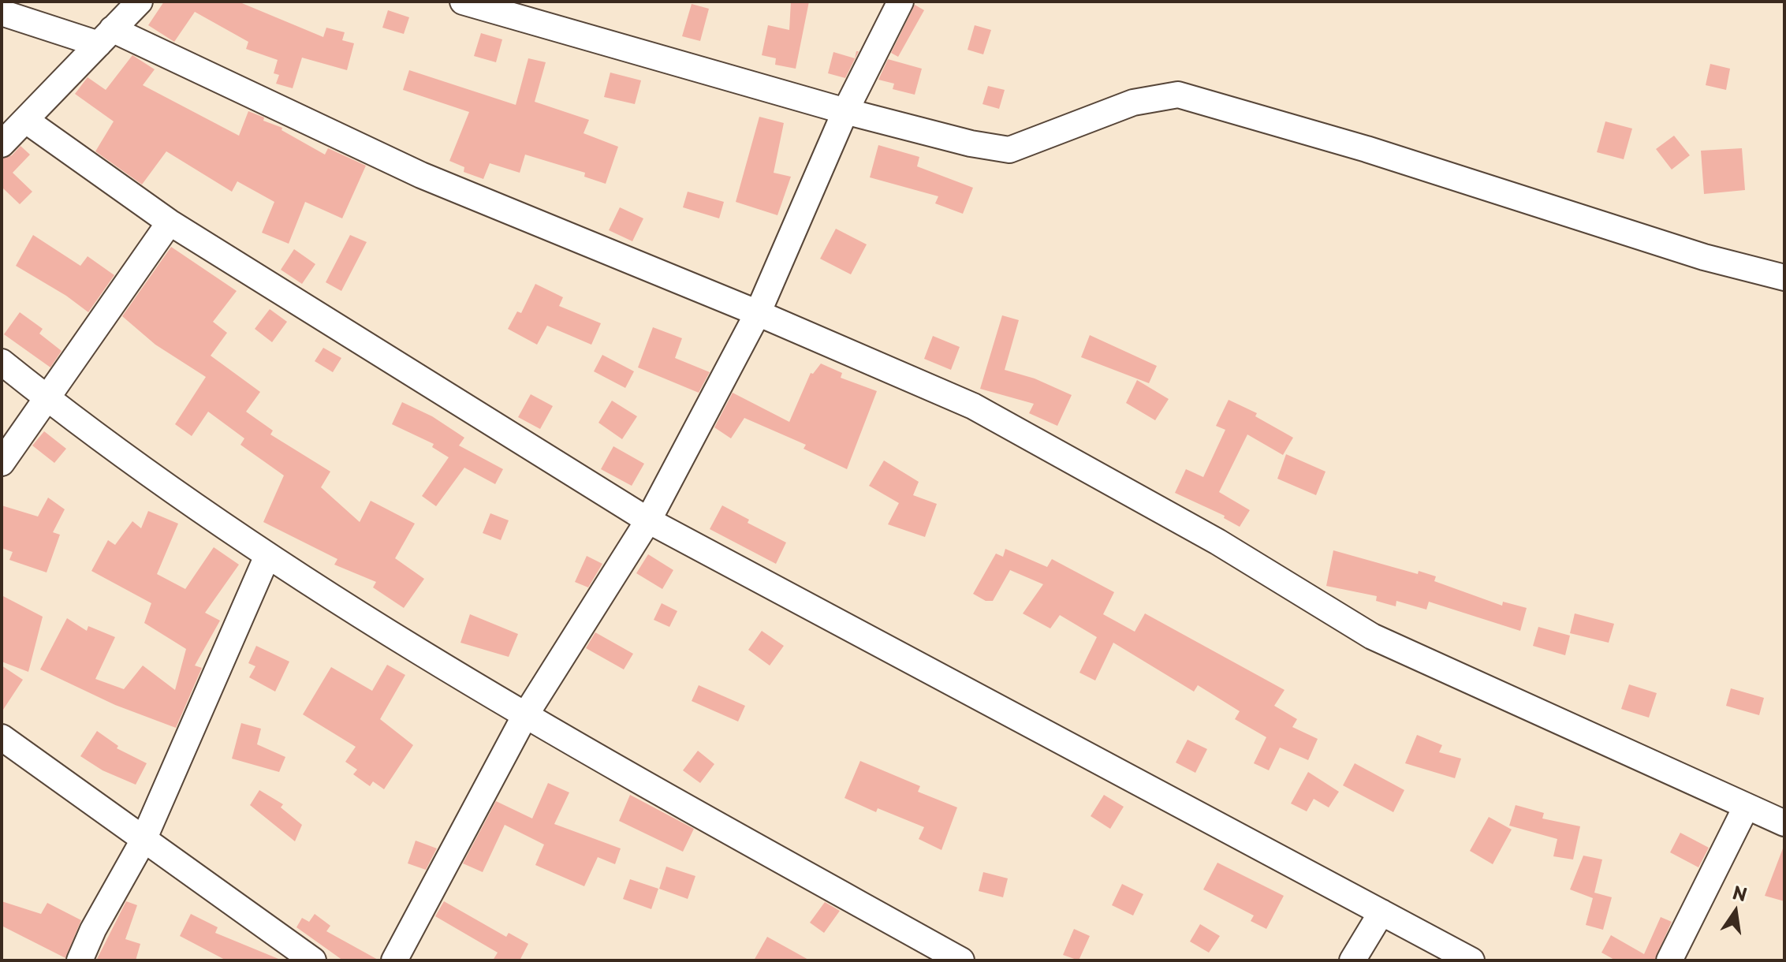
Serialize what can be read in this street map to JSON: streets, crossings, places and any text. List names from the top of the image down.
{
  "north": "top"
}
